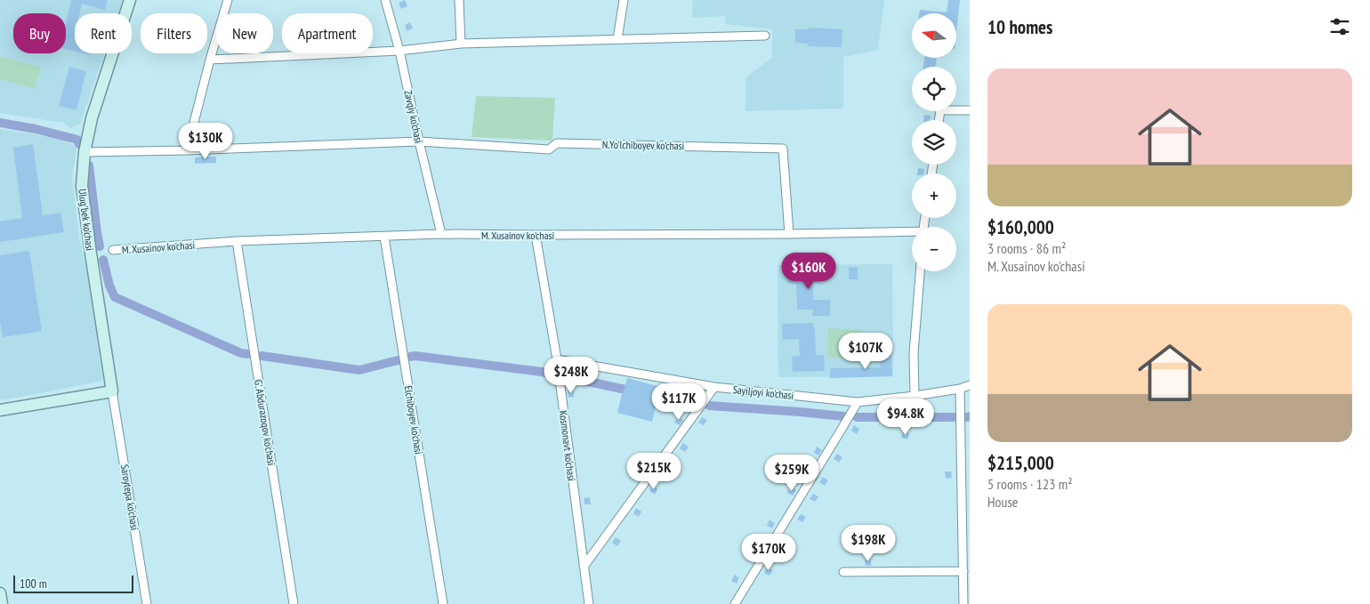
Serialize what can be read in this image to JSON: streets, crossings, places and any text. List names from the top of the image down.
{
  "streets": {
    "main road": ["Ulug'bek ko'chasi"],
    "street": [
      "Zavqiy ko'chasi",
      "N.Yo'lchiboyev ko'chasi",
      "M. Xusainov ko'chasi",
      "Sayiljoyi ko'chasi",
      "Elchiboyev ko'chasi",
      "G'. Abdurazoqov ko'chasi",
      "Kosmonavt ko'chasi",
      "Saroytepa ko'chasi"
    ]
  },
  "crossings": [
    ["Zavqiy ko'chasi", "N.Yo'lchiboyev ko'chasi"],
    ["Zavqiy ko'chasi", "M. Xusainov ko'chasi"],
    ["N.Yo'lchiboyev ko'chasi", "M. Xusainov ko'chasi"],
    ["Ulug'bek ko'chasi", "Saroytepa ko'chasi"],
    ["M. Xusainov ko'chasi", "Elchiboyev ko'chasi"],
    ["M. Xusainov ko'chasi", "G'. Abdurazoqov ko'chasi"],
    ["M. Xusainov ko'chasi", "Kosmonavt ko'chasi"],
    ["Sayiljoyi ko'chasi", "Kosmonavt ko'chasi"]
  ],
  "scale_bar": "100 m",
  "north": "left",
  "page": {
    "heading": "10 homes",
    "map_buttons": ["+", "−"],
    "chip": [
      "Buy",
      "Rent",
      "Filters",
      "New",
      "Apartment"
    ],
    "list": [
      {
        "name": "$160,000",
        "note": "3 rooms · 86 m² · M. Xusainov ko'chasi"
      },
      {
        "name": "$215,000",
        "note": "5 rooms · 123 m² · House"
      }
    ],
    "price": [
      "$130K",
      "$160K",
      "$107K",
      "$248K",
      "$117K",
      "$94.8K",
      "$215K",
      "$259K",
      "$198K",
      "$170K"
    ],
    "scale": "100 m"
  }
}
